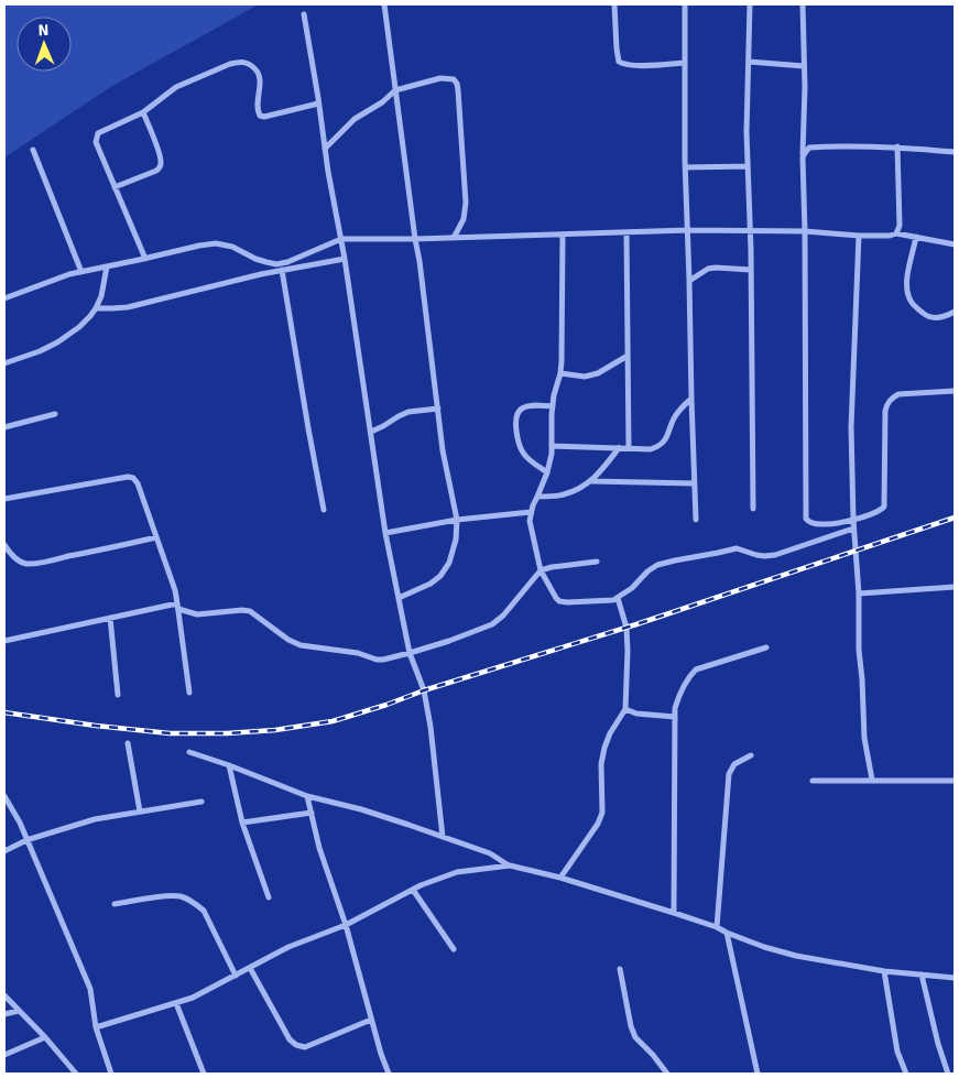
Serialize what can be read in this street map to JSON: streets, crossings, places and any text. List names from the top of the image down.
{
  "north": "top"
}
